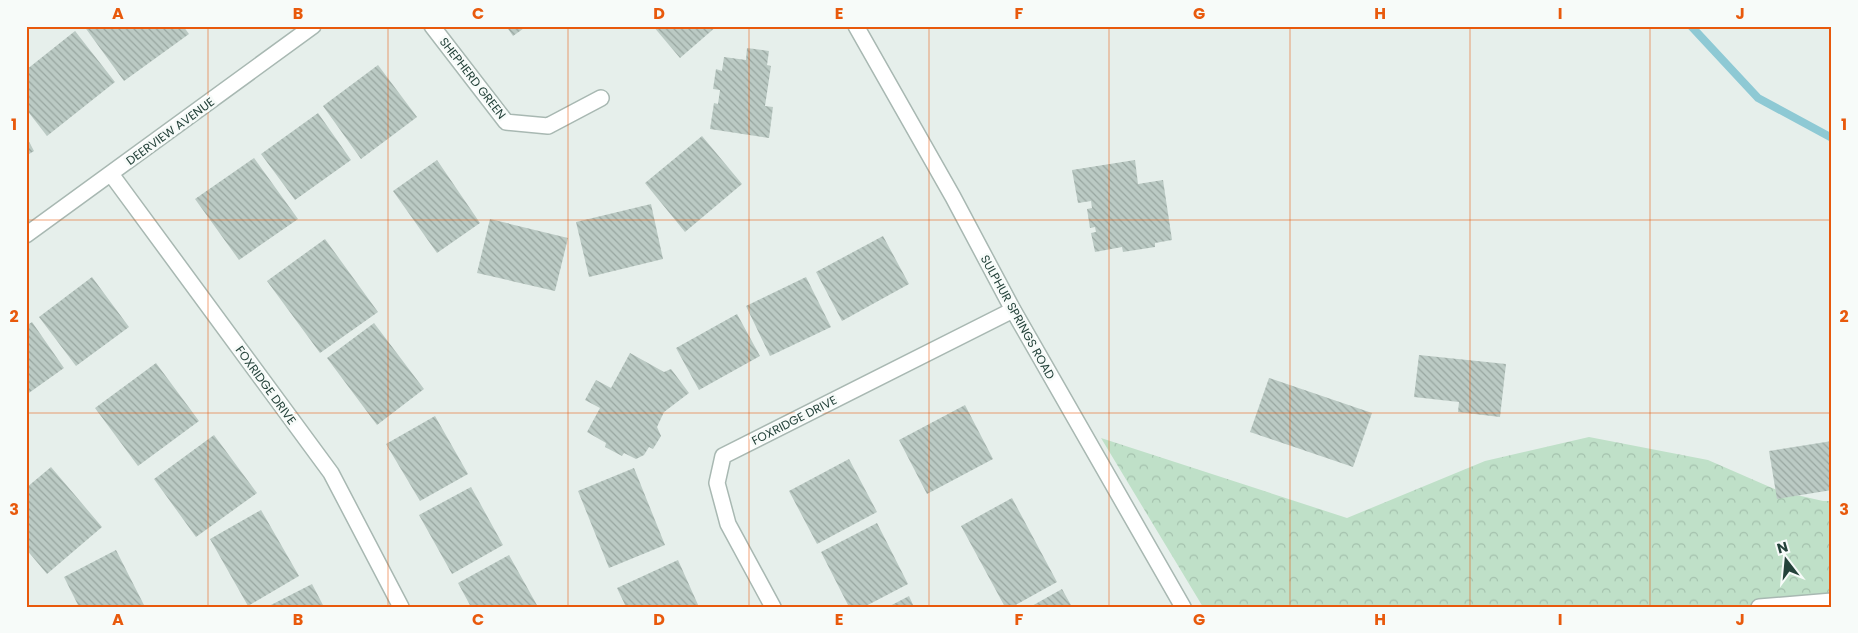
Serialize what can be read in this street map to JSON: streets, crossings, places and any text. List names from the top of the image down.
{
  "streets": {
    "street": [
      "SHEPHERD GREEN",
      "DEERVIEW AVENUE",
      "SULPHUR SPRINGS ROAD",
      "FOXRIDGE DRIVE"
    ]
  },
  "crossings": [
    ["DEERVIEW AVENUE", "FOXRIDGE DRIVE"],
    ["SULPHUR SPRINGS ROAD", "FOXRIDGE DRIVE"]
  ],
  "north": "top",
  "grid": {
    "columns": [
      "A",
      "B",
      "C",
      "D",
      "E",
      "F",
      "G",
      "H",
      "I",
      "J"
    ],
    "rows": ["1", "2", "3"]
  }
}
